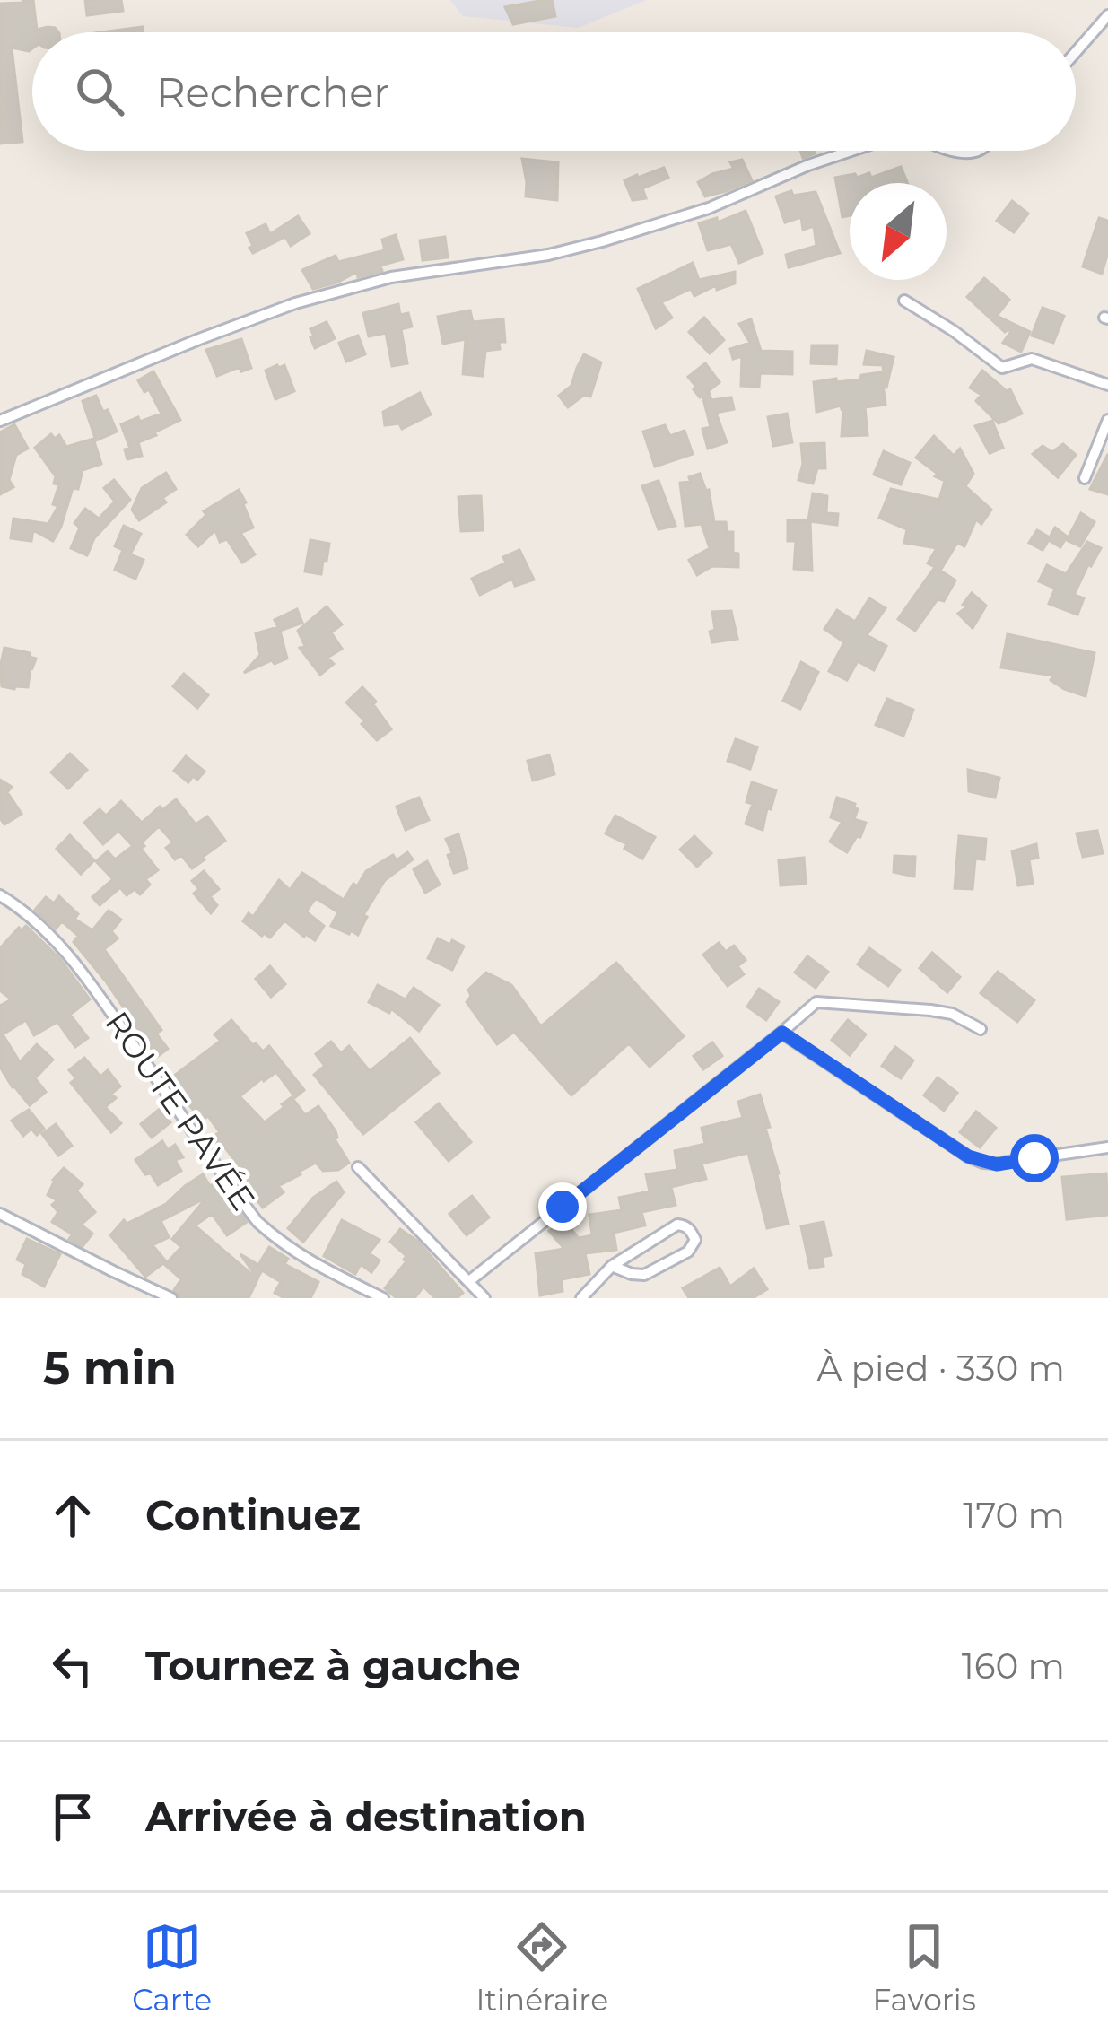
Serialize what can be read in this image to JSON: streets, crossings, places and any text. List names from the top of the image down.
{
  "streets": {
    "street": ["ROUTE PAVÉE"]
  },
  "north": "bottom left",
  "page": {
    "search": "Rechercher",
    "heading": ["5 min", "À pied · 330 m"],
    "list": [
      ["Continuez", "170 m"],
      ["Tournez à gauche", "160 m"],
      "Arrivée à destination"
    ],
    "nav": ["Carte", "Itinéraire", "Favoris"]
  }
}
